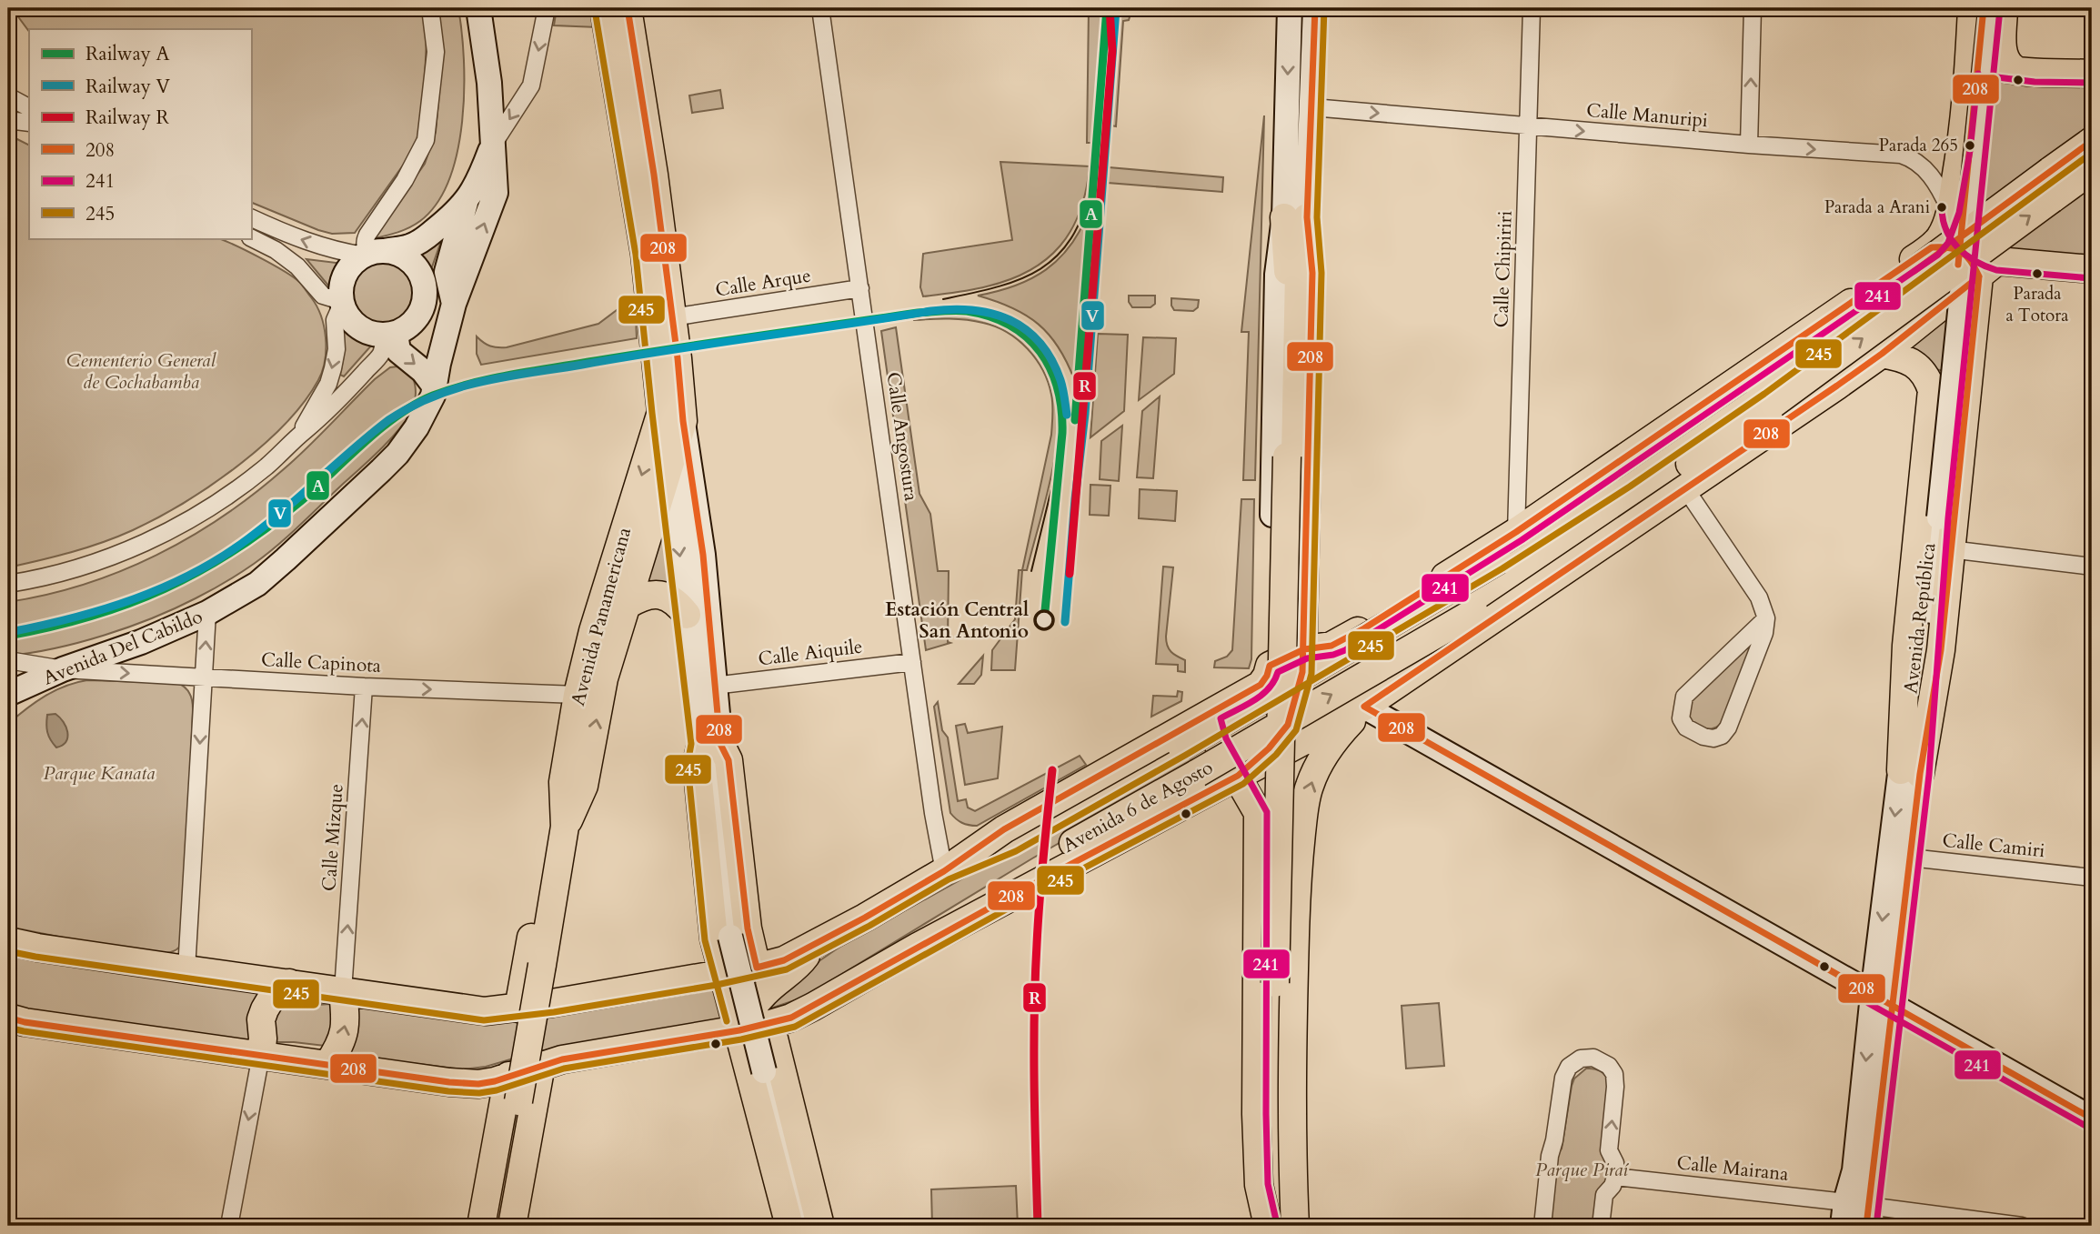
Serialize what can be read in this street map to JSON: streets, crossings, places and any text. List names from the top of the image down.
{
  "streets": {
    "main road": [
      "Avenida Panamericana",
      "Avenida República",
      "Avenida Del Cabildo",
      "Avenida 6 de Agosto"
    ],
    "street": [
      "Calle Manuripi",
      "Calle Chipiriri",
      "Calle Arque",
      "Calle Angostura",
      "Calle Aiquile",
      "Calle Capinota",
      "Calle Mizque",
      "Calle Camiri",
      "Calle Mairana"
    ]
  },
  "crossings": [
    ["Calle Manuripi", "Calle Chipiriri"],
    ["Calle Manuripi", "Avenida 6 de Agosto"],
    ["Calle Chipiriri", "Avenida 6 de Agosto"],
    ["Calle Arque", "Calle Angostura"],
    ["Calle Angostura", "Calle Aiquile"],
    ["Calle Angostura", "Avenida 6 de Agosto"],
    ["Avenida Panamericana", "Calle Capinota"],
    ["Avenida República", "Calle Camiri"],
    ["Avenida República", "Calle Mairana"],
    ["Avenida Del Cabildo", "Calle Capinota"],
    ["Calle Capinota", "Calle Mizque"],
    ["Avenida 6 de Agosto", "Calle Mizque"]
  ],
  "one_way": ["Calle Manuripi", "Calle Capinota", "Calle Mizque"],
  "parks": ["Cementerio General de Cochabamba", "Parque Kanata", "Parque Piraí"],
  "places": [
    "Parada 265",
    "Parada a Arani",
    "Parada a Totora",
    "Estación Central San Antonio"
  ],
  "lines": [
    "rail line A",
    "rail line R",
    "transit line 208",
    "transit line 245",
    "rail line V",
    "transit line 241"
  ],
  "legend": [
    "Railway A",
    "Railway V",
    "Railway R",
    "208",
    "241",
    "245"
  ]
}
